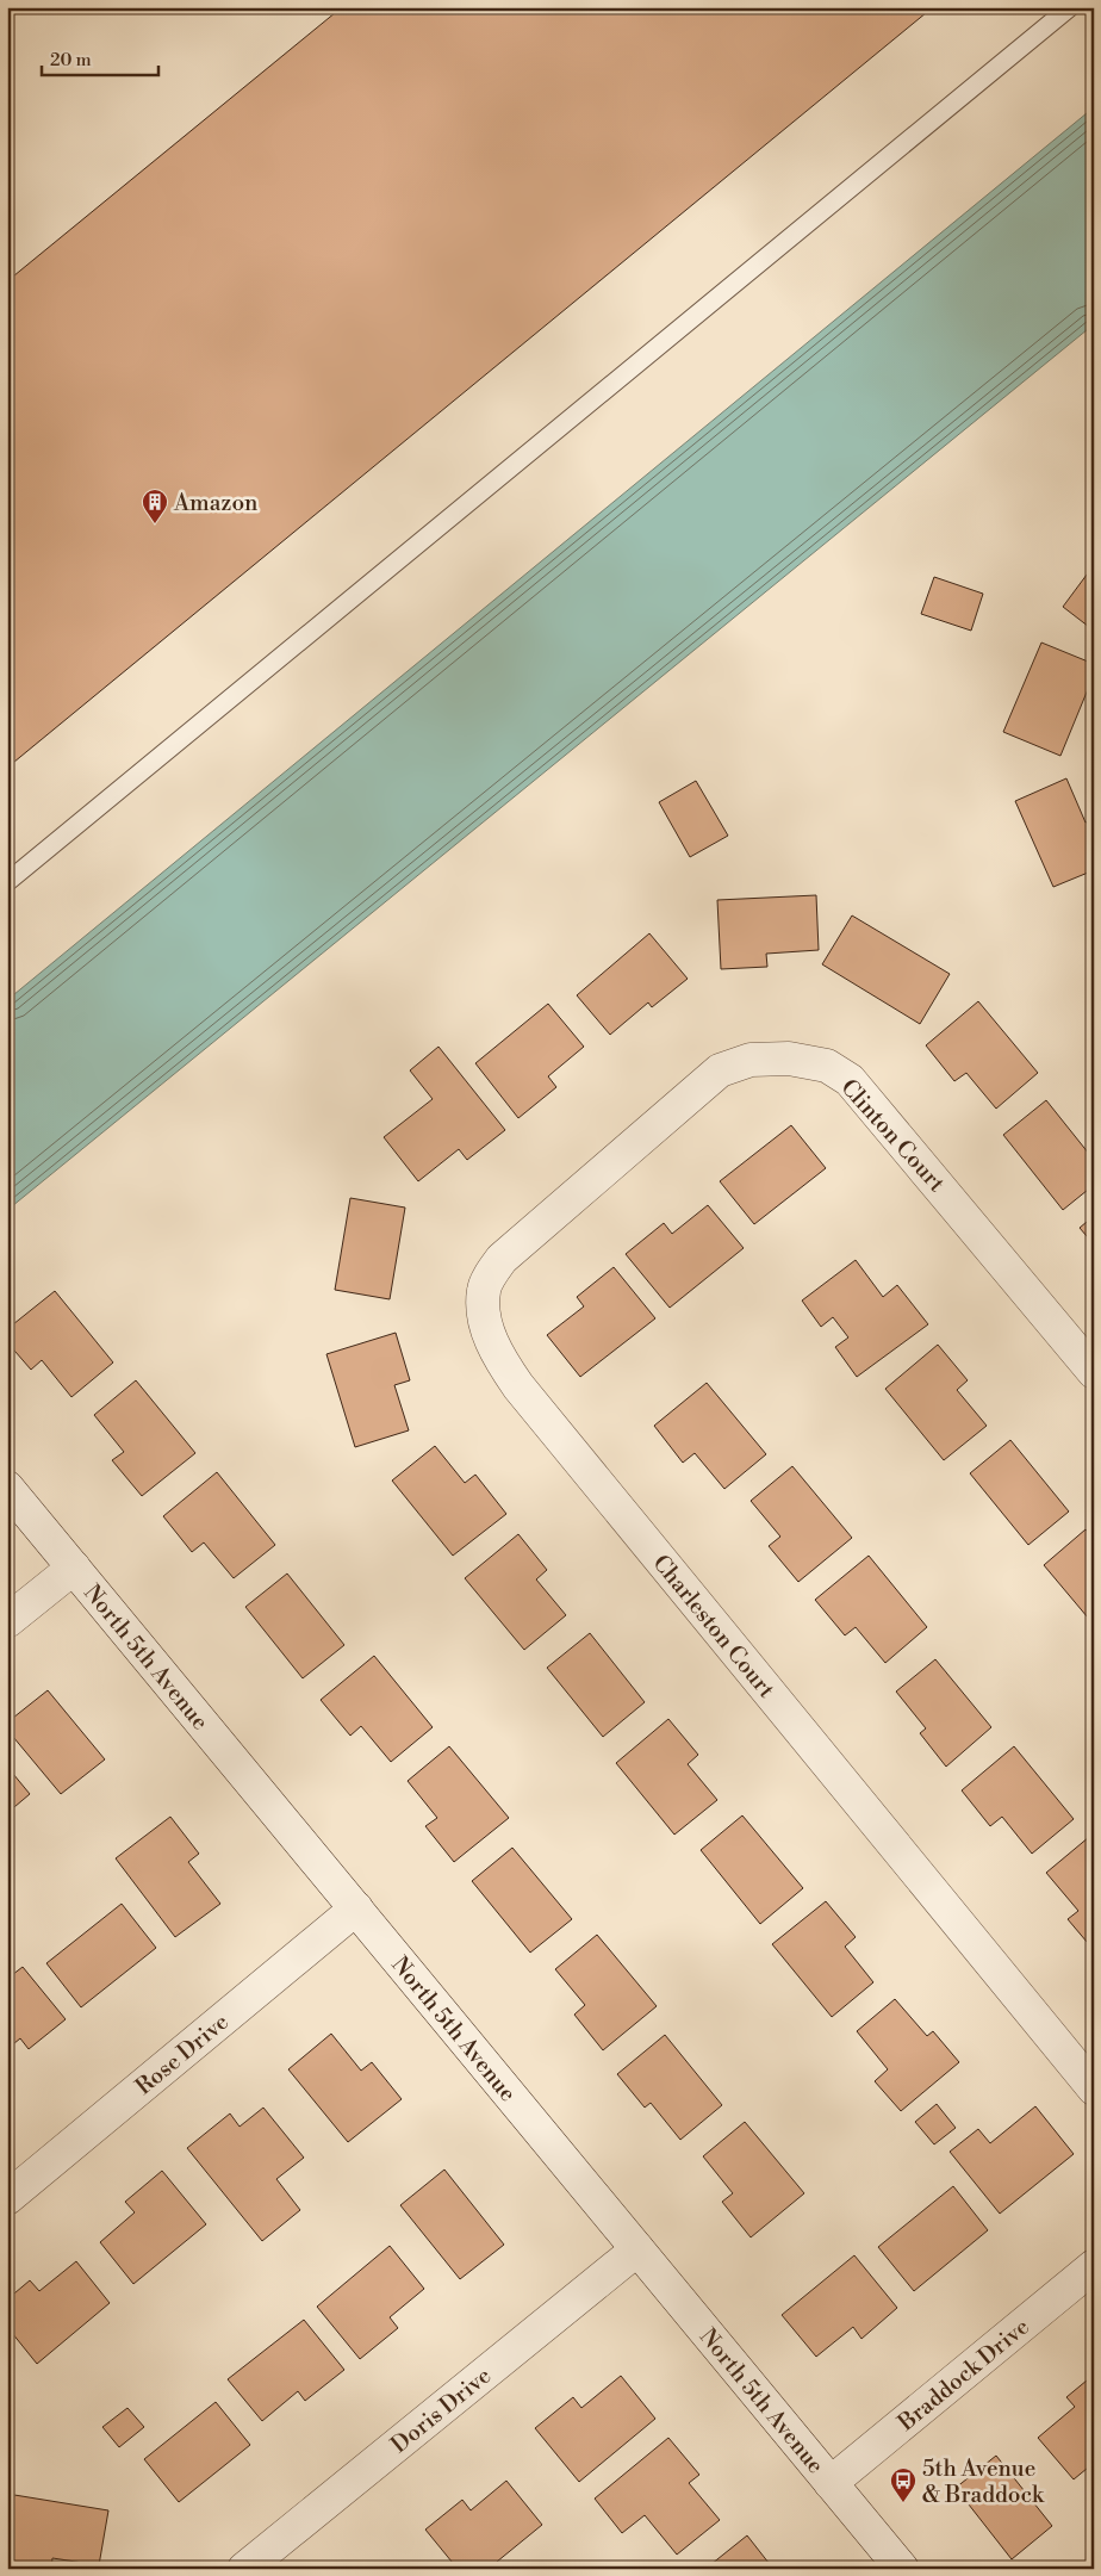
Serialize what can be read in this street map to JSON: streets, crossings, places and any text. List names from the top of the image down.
{
  "streets": {
    "street": [
      "Clinton Court",
      "Charleston Court",
      "North 5th Avenue",
      "Rose Drive",
      "Braddock Drive",
      "Doris Drive"
    ]
  },
  "crossings": [
    ["Clinton Court", "Charleston Court"],
    ["North 5th Avenue", "Rose Drive"],
    ["North 5th Avenue", "Braddock Drive"],
    ["North 5th Avenue", "Doris Drive"]
  ],
  "places": {
    "building": ["Amazon"],
    "bus stop": ["5th Avenue & Braddock"]
  },
  "scale_bar": "20 m"
}
